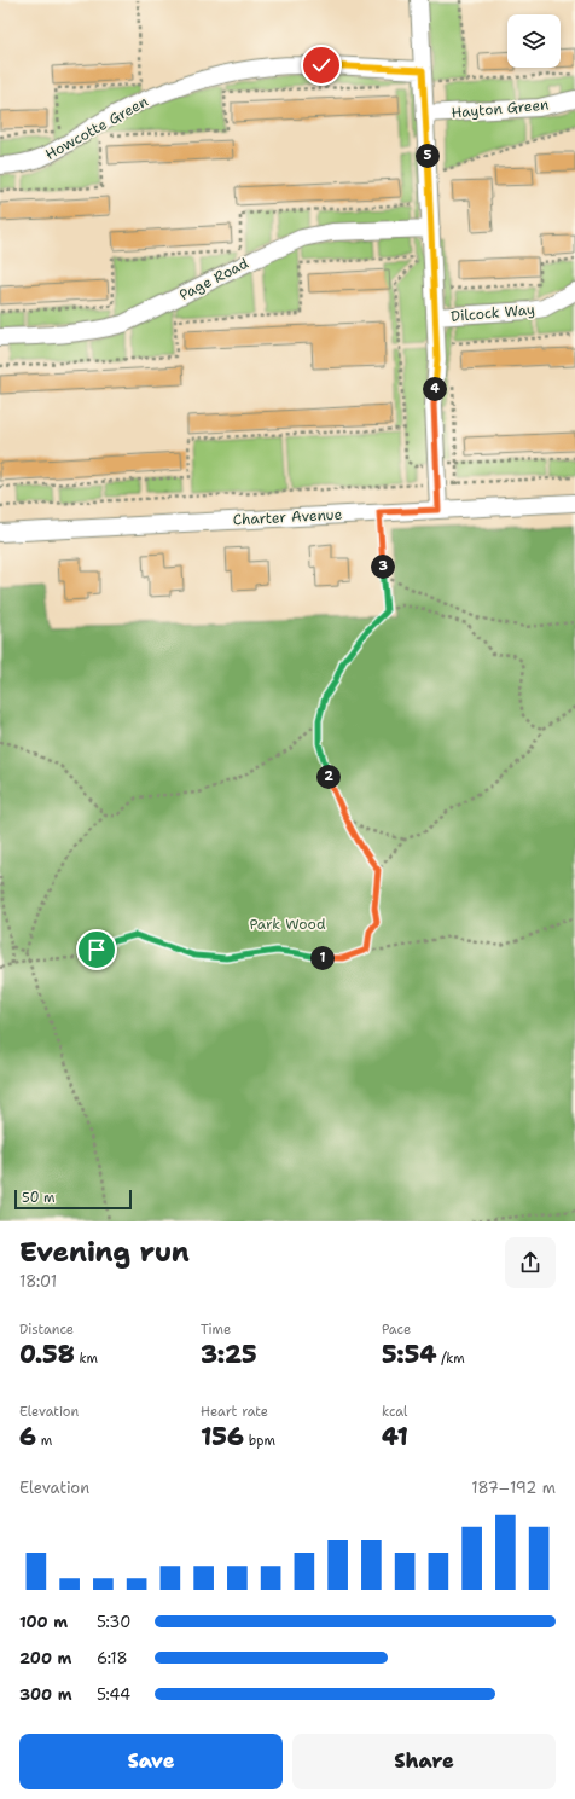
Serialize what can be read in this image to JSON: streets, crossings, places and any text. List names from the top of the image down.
{
  "streets": {
    "street": [
      "Hayton Green",
      "Howcotte Green",
      "Page Road",
      "Dilcock Way",
      "Charter Avenue"
    ]
  },
  "parks": ["Park Wood"],
  "scale_bar": "50 m",
  "page": {
    "pins": [
      "5",
      "4",
      "3",
      "2",
      "1"
    ],
    "scale": "50 m",
    "heading": ["Evening run", "18:01"],
    "stats": [
      ["Distance", "0.58 km"],
      ["Time", "3:25"],
      ["Pace", "5:54 /km"],
      ["Elevation", "6 m"],
      ["Heart rate", "156 bpm"],
      ["kcal", "41"]
    ],
    "chart": ["Elevation", "187–192 m"],
    "list": [
      {
        "name": "100 m",
        "note": "5:30"
      },
      {
        "name": "200 m",
        "note": "6:18"
      },
      {
        "name": "300 m",
        "note": "5:44"
      }
    ],
    "buttons": ["Save", "Share"]
  }
}
